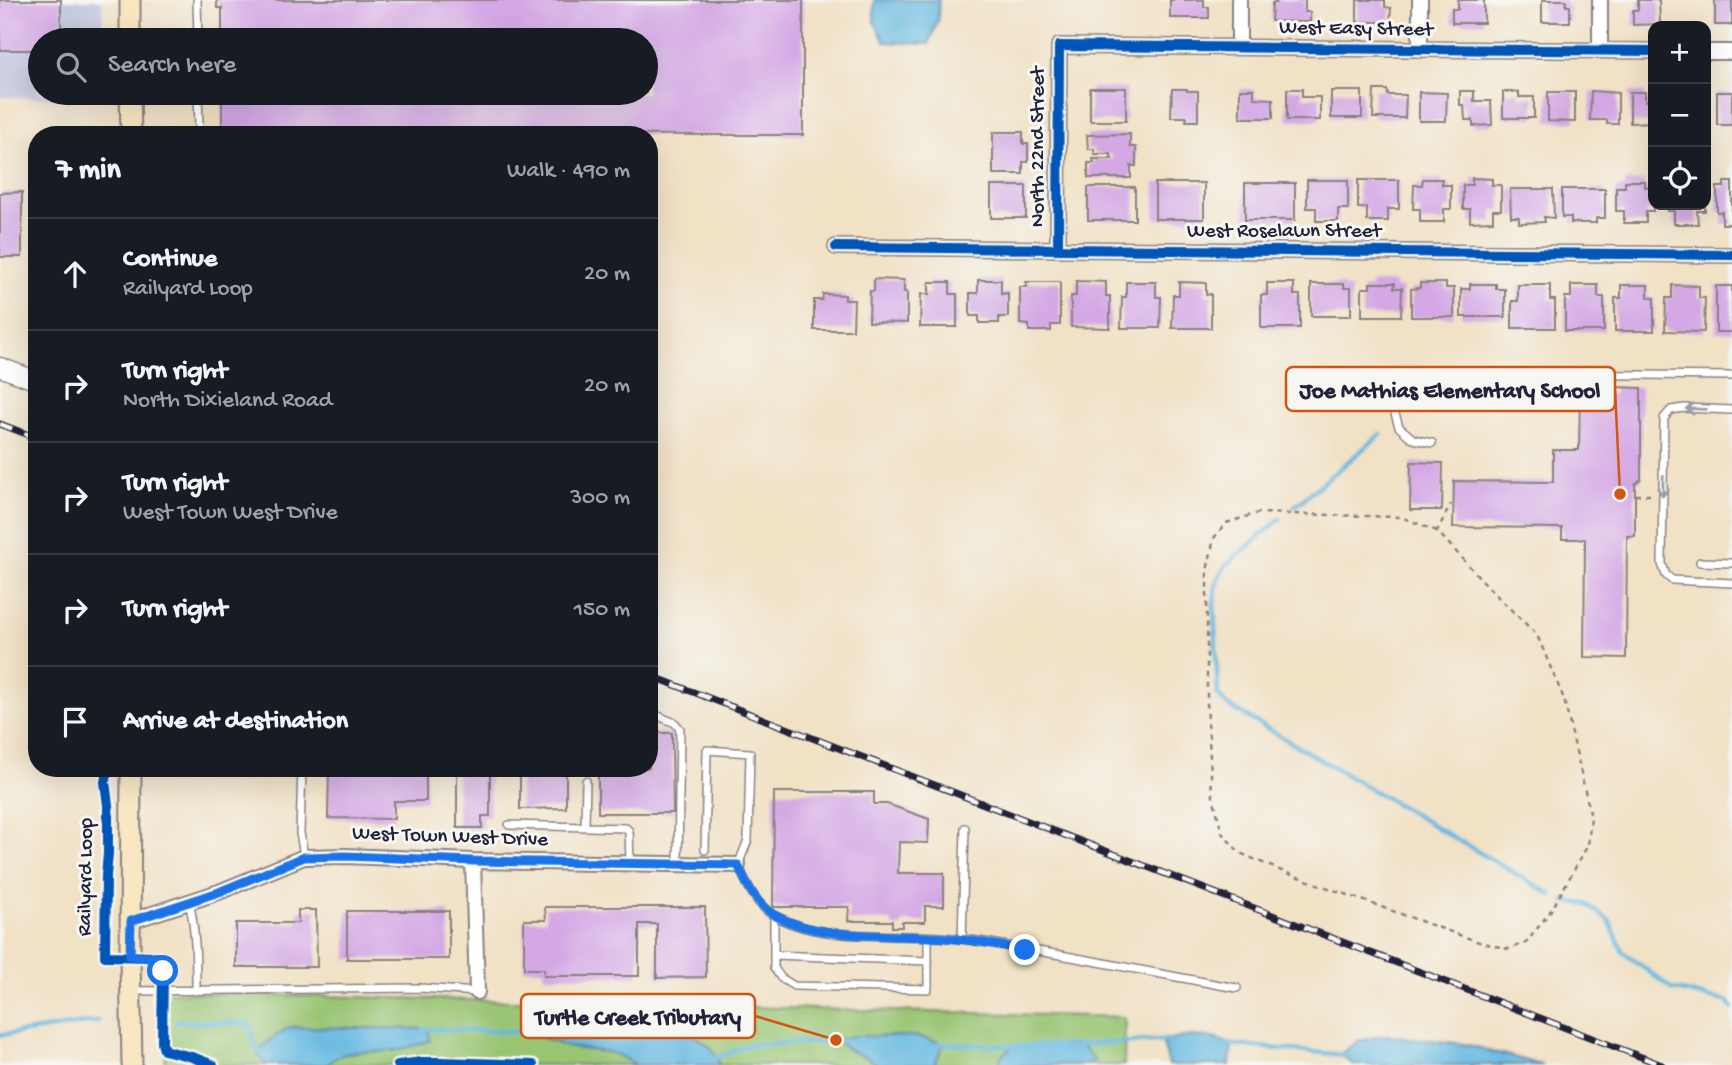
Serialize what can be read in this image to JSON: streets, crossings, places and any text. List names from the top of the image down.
{
  "streets": {
    "street": [
      "West Easy Street",
      "North 22nd Street",
      "West Roselawn Street",
      "West Town West Drive"
    ],
    "cycle path": ["Railyard Loop"]
  },
  "crossings": [
    ["West Easy Street", "North 22nd Street"],
    ["North 22nd Street", "West Roselawn Street"]
  ],
  "places": ["Joe Mathias Elementary School", "Turtle Creek Tributary"],
  "page": {
    "map_buttons": ["+", "−"],
    "search": "Search here",
    "heading": ["7 min", "Walk · 490 m"],
    "list": [
      ["Continue", "Railyard Loop", "20 m"],
      ["Turn right", "North Dixieland Road", "20 m"],
      ["Turn right", "West Town West Drive", "300 m"],
      ["Turn right", "150 m"],
      "Arrive at destination"
    ]
  }
}
